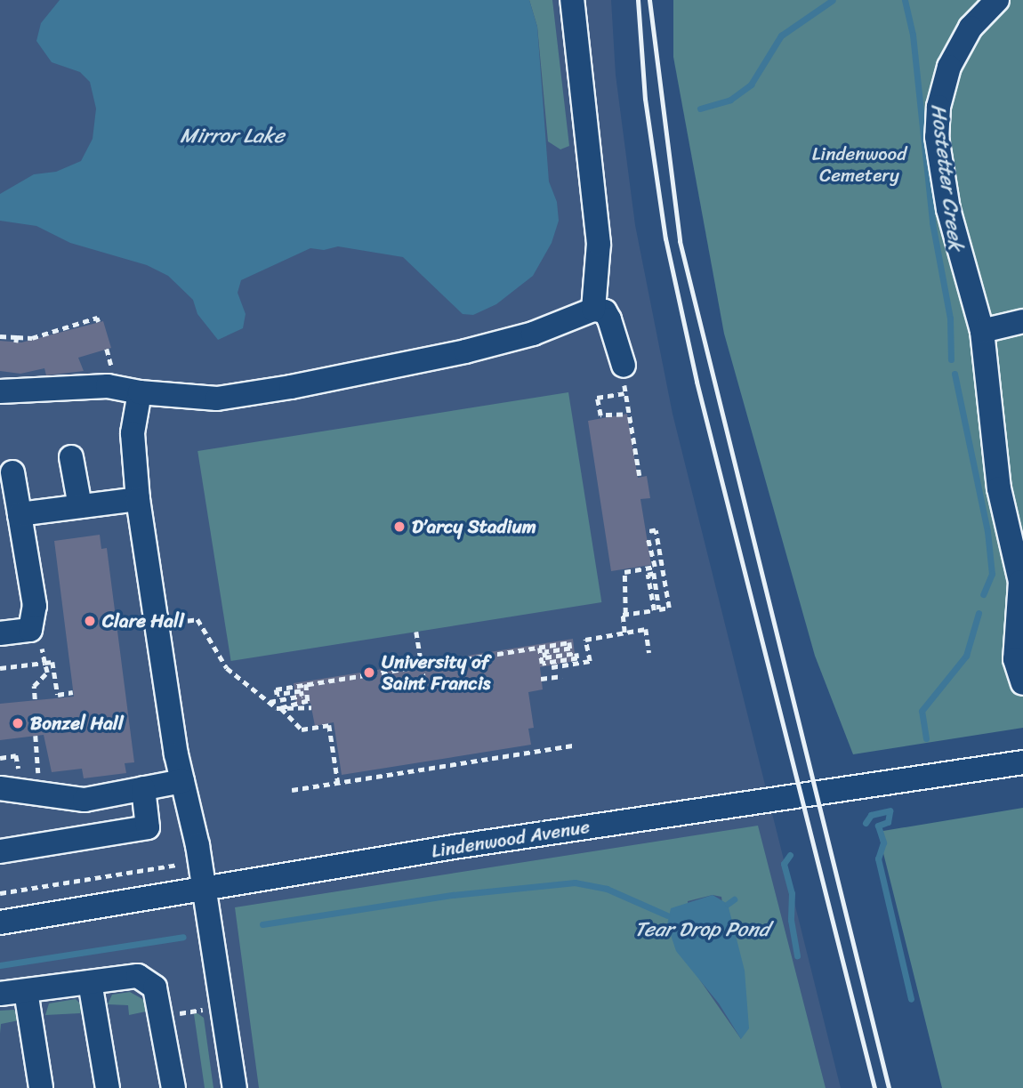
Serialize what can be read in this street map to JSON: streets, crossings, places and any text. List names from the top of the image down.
{
  "streets": {
    "street": ["Lindenwood Avenue"]
  },
  "water": ["Mirror Lake", "Hostetter Creek", "Tear Drop Pond"],
  "parks": ["Lindenwood Cemetery"],
  "places": [
    "D’arcy Stadium",
    "Clare Hall",
    "University of Saint Francis",
    "Bonzel Hall"
  ]
}
